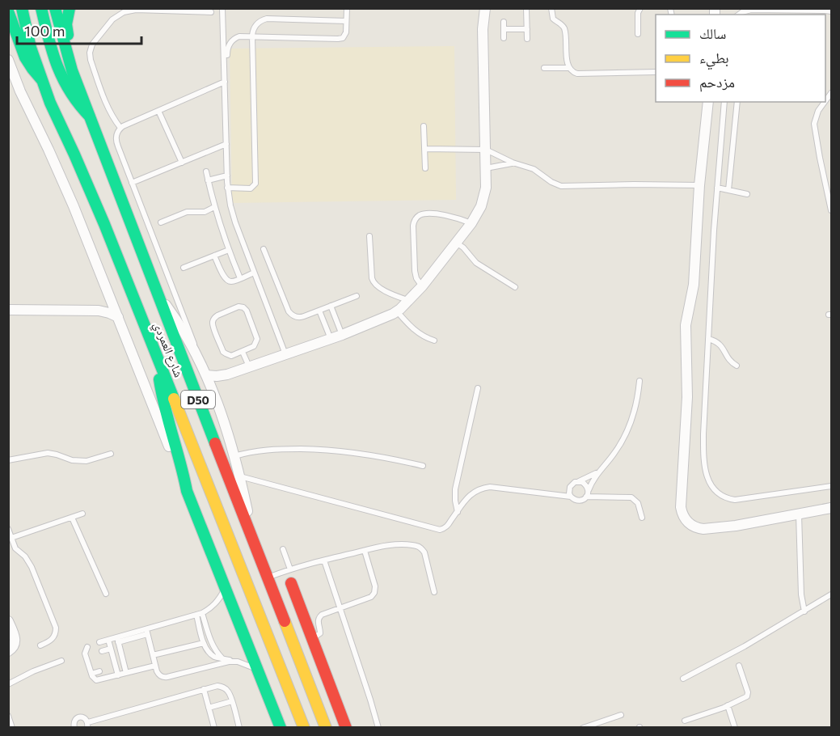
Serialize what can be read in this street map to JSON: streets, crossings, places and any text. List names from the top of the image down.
{
  "streets": {
    "main road": ["شارع العمردي", "D50"]
  },
  "legend": ["سالك", "بطيء", "مزدحم"],
  "scale_bar": "100 m"
}
